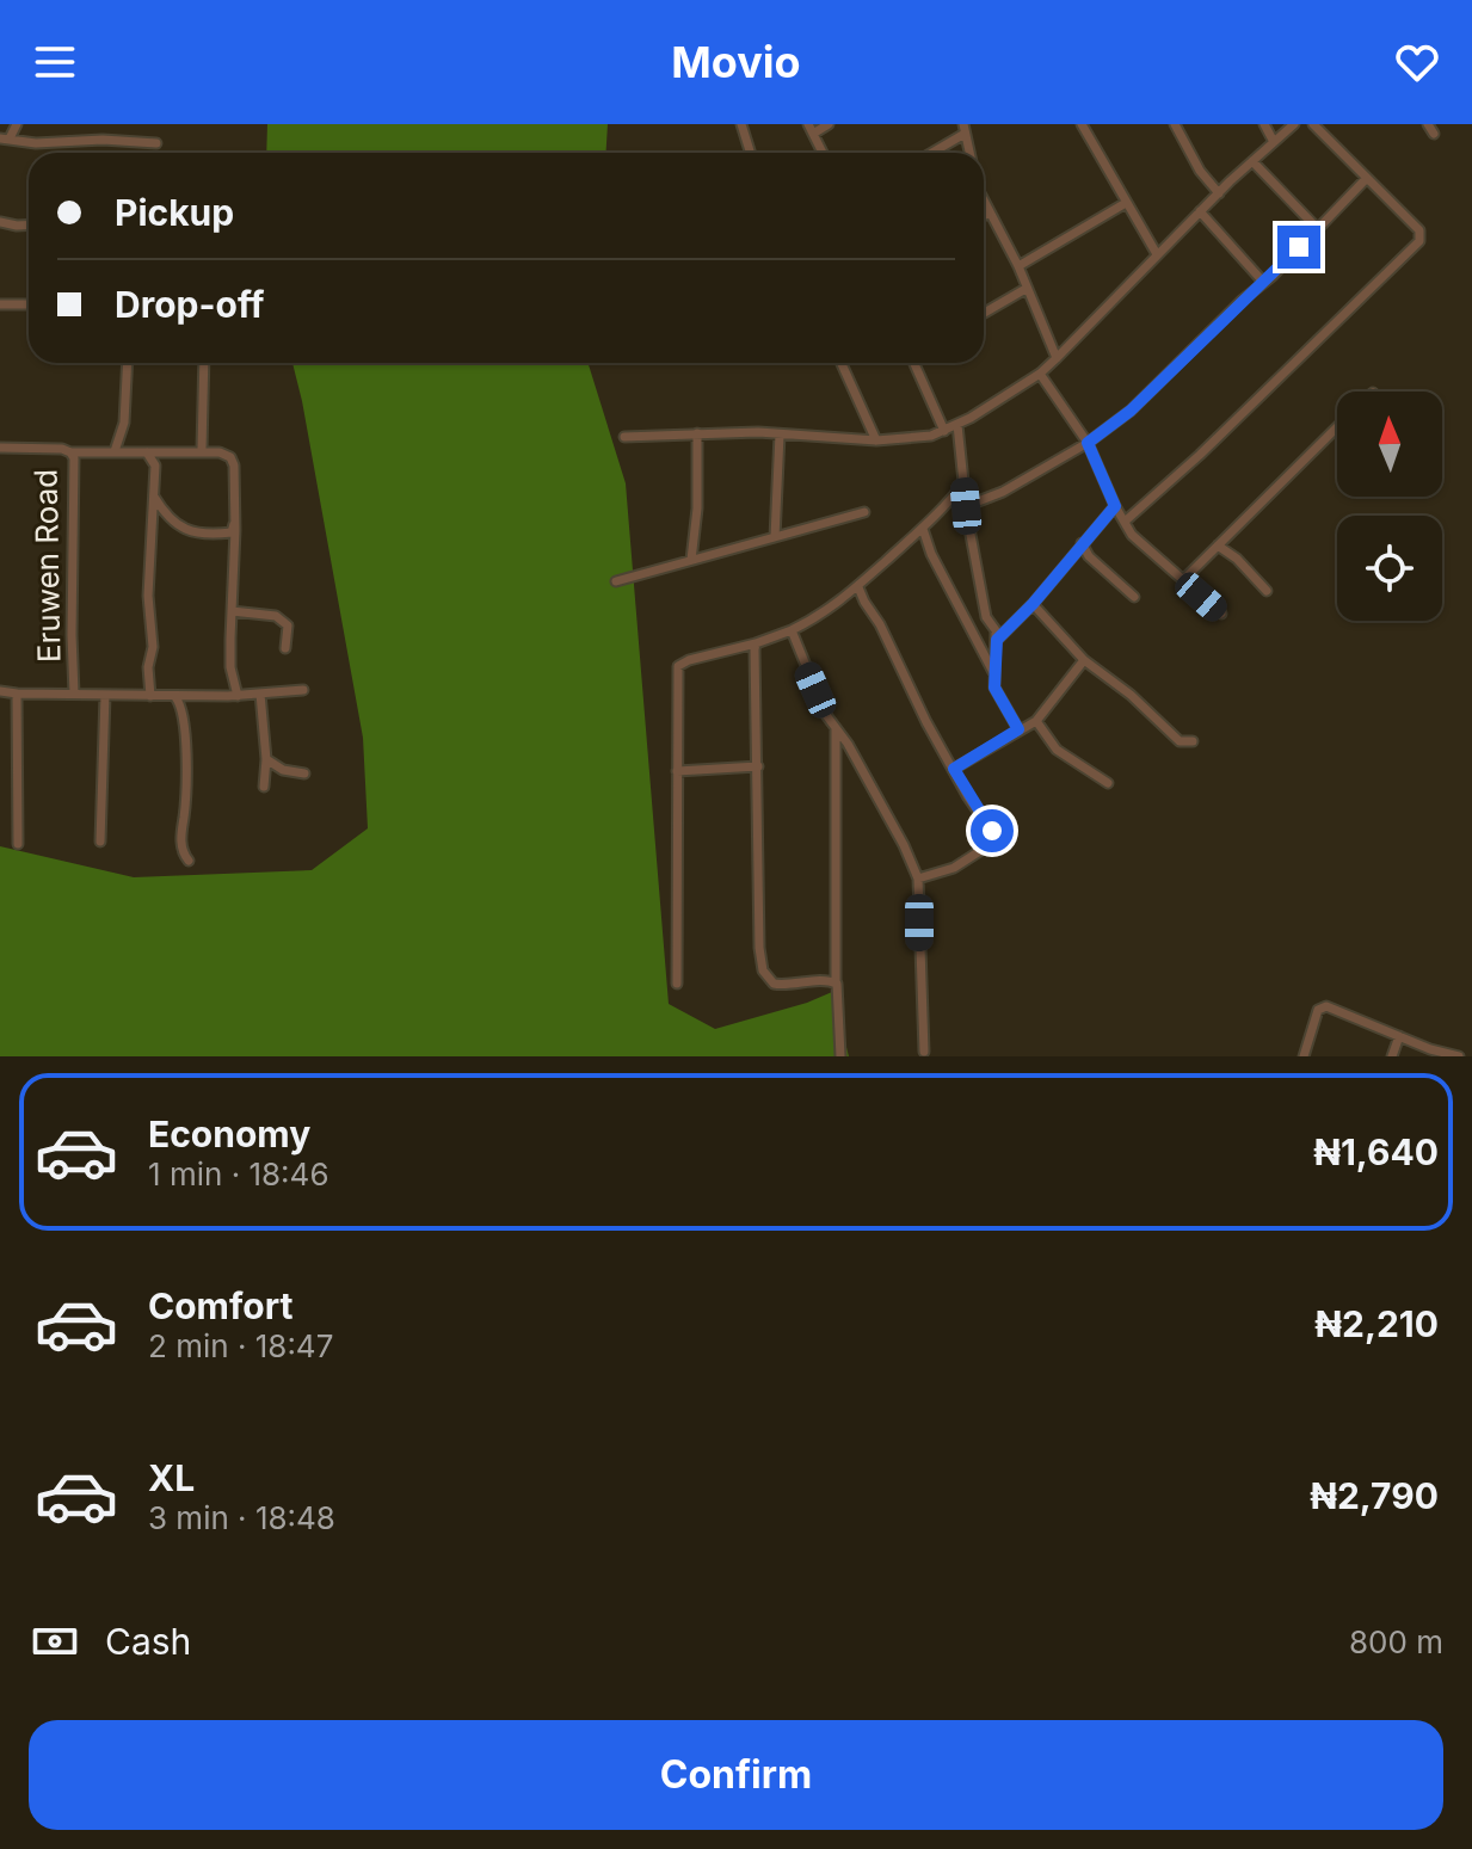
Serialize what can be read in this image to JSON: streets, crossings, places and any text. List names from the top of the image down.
{
  "streets": {
    "street": ["Eruwen Road"]
  },
  "north": "top",
  "page": {
    "header": "Movio",
    "banner": ["Pickup", "Drop-off"],
    "list": [
      {
        "name": "Economy",
        "note": "1 min · 18:46",
        "value": "₦1,640"
      },
      {
        "name": "Comfort",
        "note": "2 min · 18:47",
        "value": "₦2,210"
      },
      {
        "name": "XL",
        "note": "3 min · 18:48",
        "value": "₦2,790"
      }
    ],
    "pay": ["Cash", "800 m"],
    "buttons": "Confirm"
  }
}
